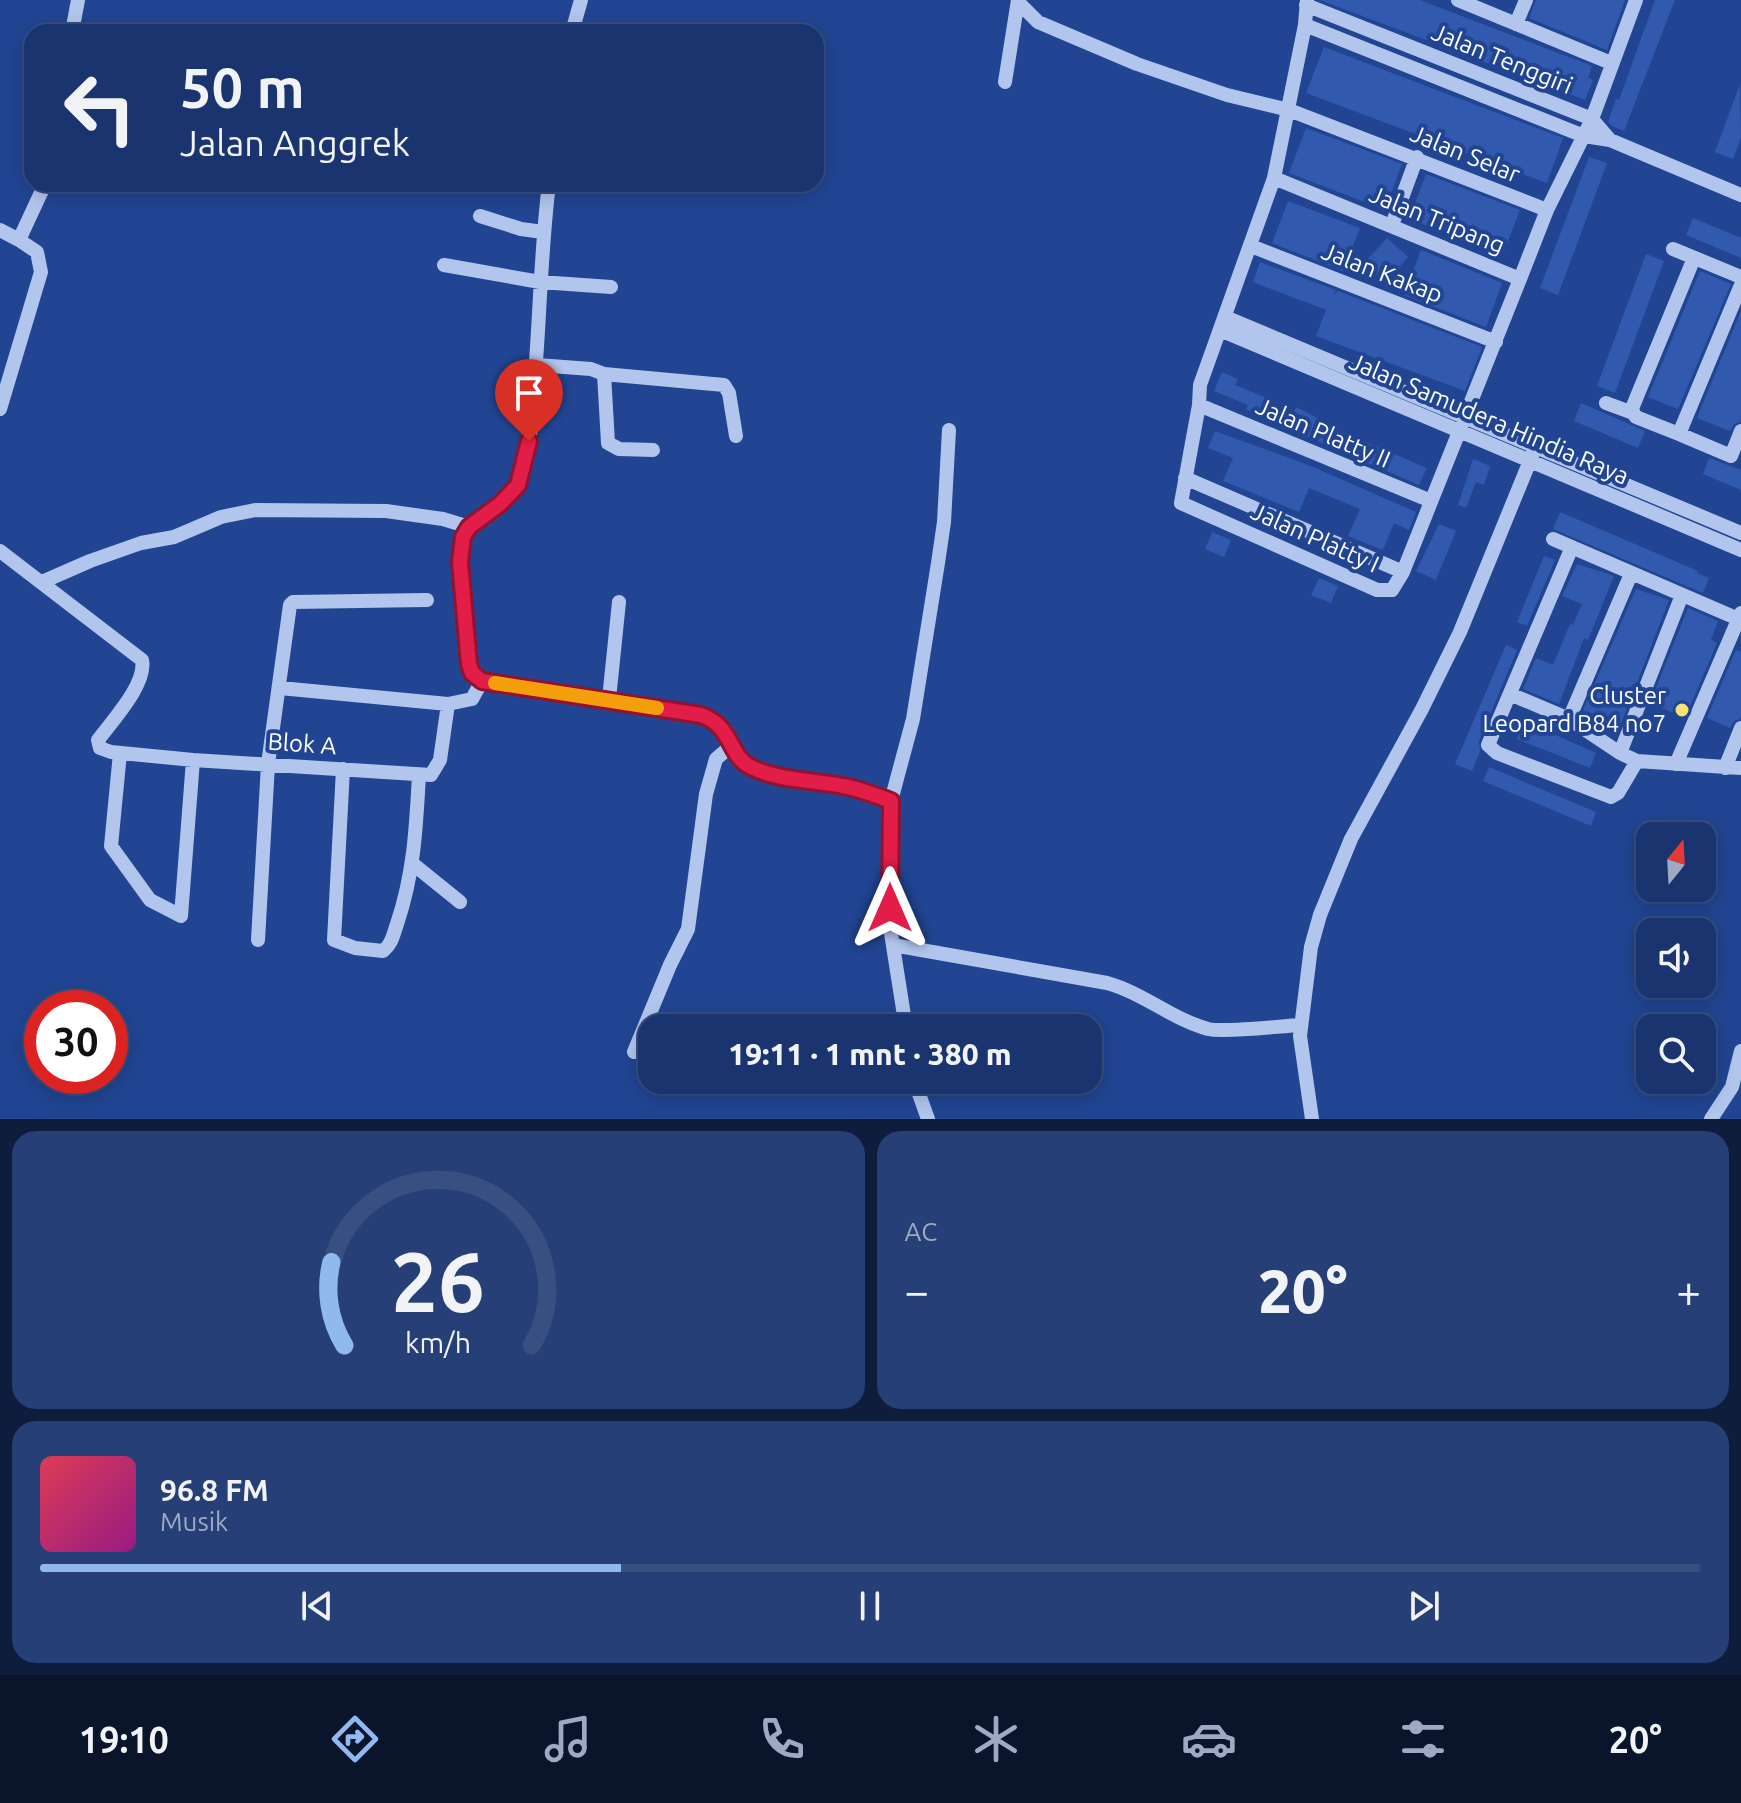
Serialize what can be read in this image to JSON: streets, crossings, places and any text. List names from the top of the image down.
{
  "streets": {
    "street": [
      "Jalan Tenggiri",
      "Jalan Selar",
      "Jalan Tripang",
      "Jalan Kakap",
      "Jalan Samudera Hindia Raya",
      "Jalan Platty II",
      "Jalan Platty I",
      "Blok A"
    ]
  },
  "crossings": [
    ["Jalan Tenggiri", "Jalan Platty I"],
    ["Jalan Selar", "Jalan Platty I"],
    ["Jalan Tripang", "Jalan Kakap"],
    ["Jalan Tripang", "Jalan Platty I"],
    ["Jalan Kakap", "Jalan Platty I"],
    ["Jalan Samudera Hindia Raya", "Jalan Platty I"],
    ["Jalan Platty II", "Jalan Platty I"]
  ],
  "places": ["Cluster Leopard B84 no7"],
  "north": "top",
  "page": {
    "turn": ["50 m", "Jalan Anggrek"],
    "limit": "30",
    "trip": "19:11 · 1 mnt · 380 m",
    "tile": "AC",
    "heat": ["−", "20°", "+"],
    "song": ["96.8 FM", "Musik"],
    "tabs": ["19:10", "20°"],
    "gauge": ["26", "km/h"]
  }
}
